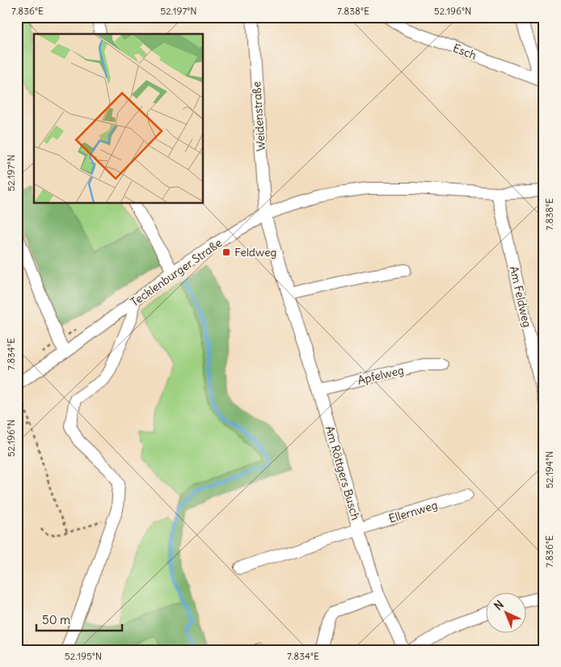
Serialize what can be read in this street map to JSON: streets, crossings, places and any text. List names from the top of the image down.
{
  "streets": {
    "street": [
      "Esch",
      "Weidenstraße",
      "Tecklenburger Straße",
      "Am Feldweg",
      "Apfelweg",
      "Am Röttgers Busch",
      "Ellernweg"
    ]
  },
  "crossings": [
    ["Weidenstraße", "Tecklenburger Straße"],
    ["Weidenstraße", "Am Röttgers Busch"],
    ["Tecklenburger Straße", "Am Feldweg"],
    ["Tecklenburger Straße", "Am Röttgers Busch"],
    ["Apfelweg", "Am Röttgers Busch"],
    ["Am Röttgers Busch", "Ellernweg"]
  ],
  "places": {
    "transit": ["Feldweg"]
  },
  "scale_bar": "50 m",
  "north": "top left",
  "coordinates": [
    "7.836°E",
    "52.197°N",
    "7.838°E",
    "52.196°N",
    "7.834°E",
    "52.194°N",
    "52.195°N"
  ]
}
